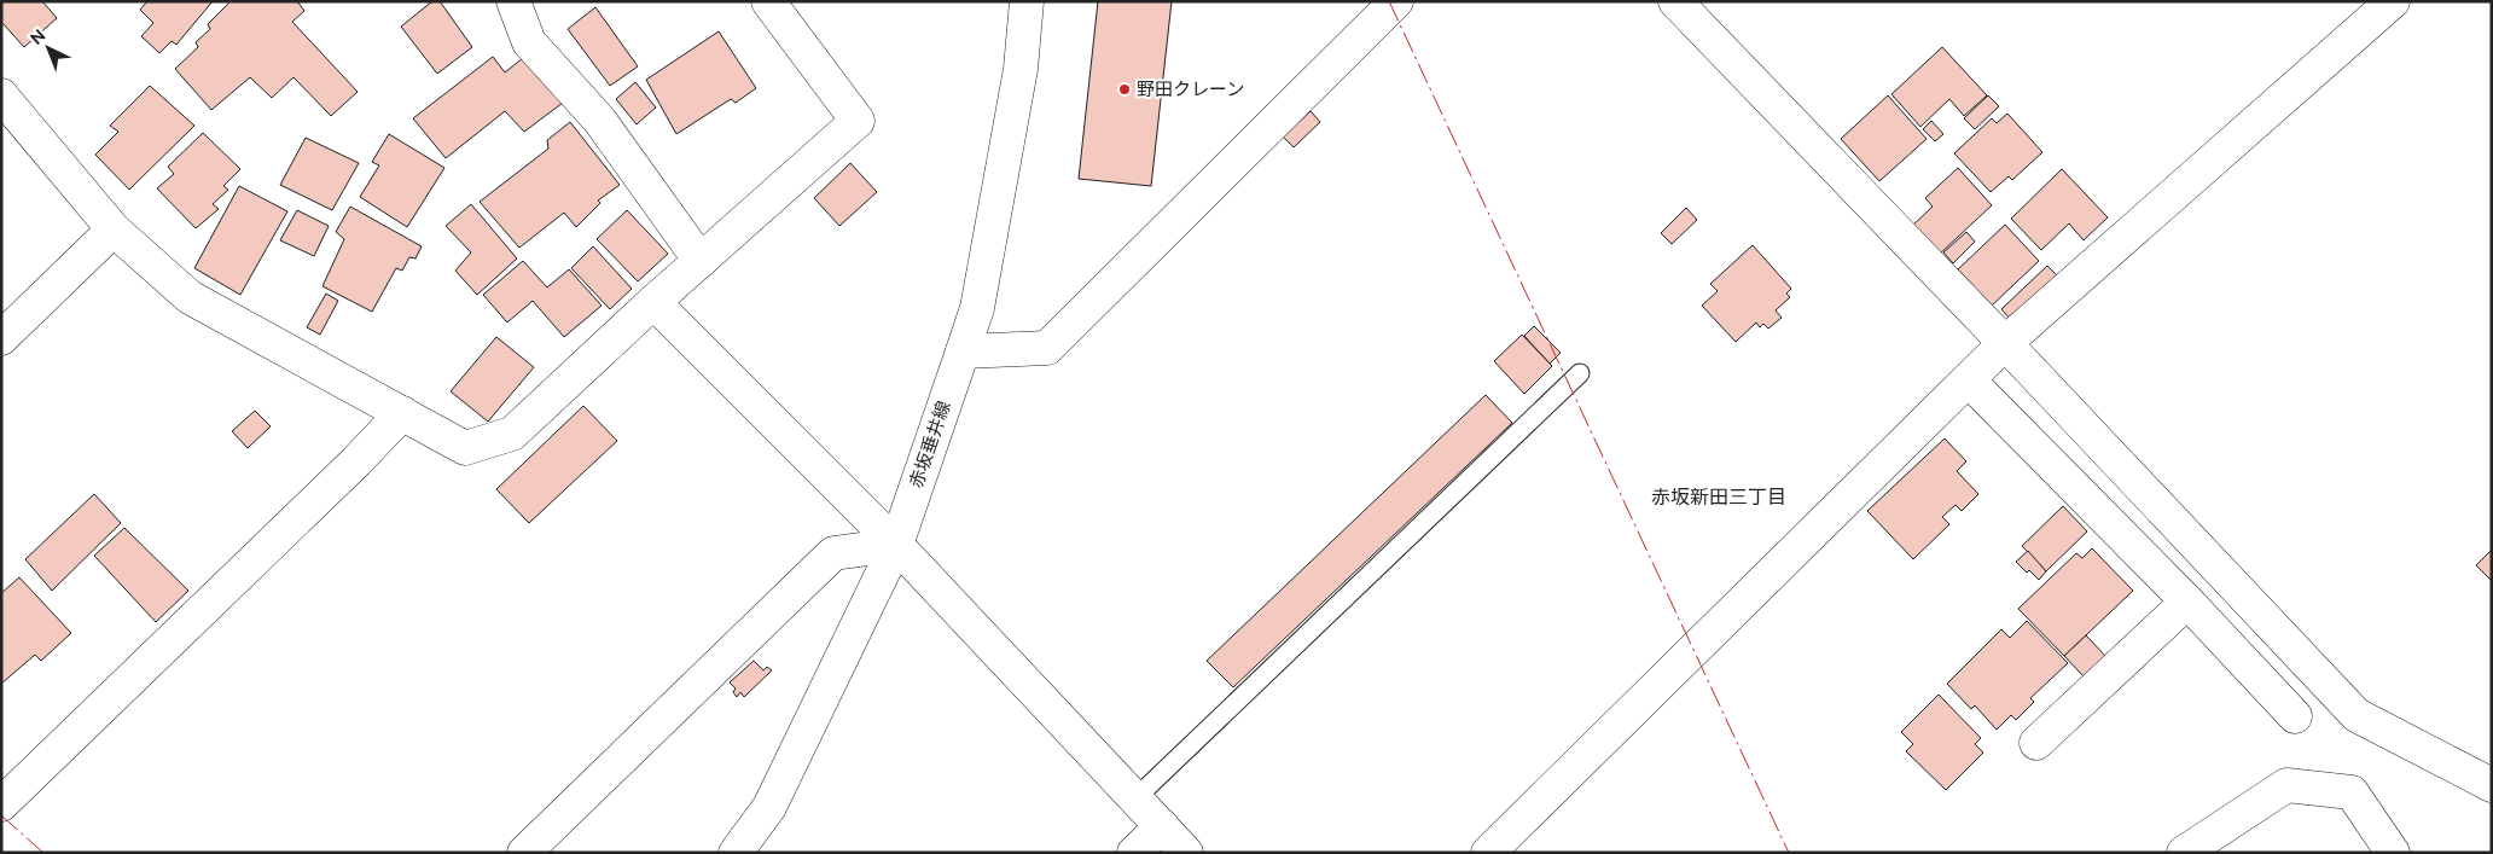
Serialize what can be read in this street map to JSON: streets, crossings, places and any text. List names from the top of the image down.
{
  "streets": {
    "street": ["赤坂垂井線"]
  },
  "districts": ["赤坂新田三丁目"],
  "places": ["野田クレーン"],
  "north": "top left"
}
